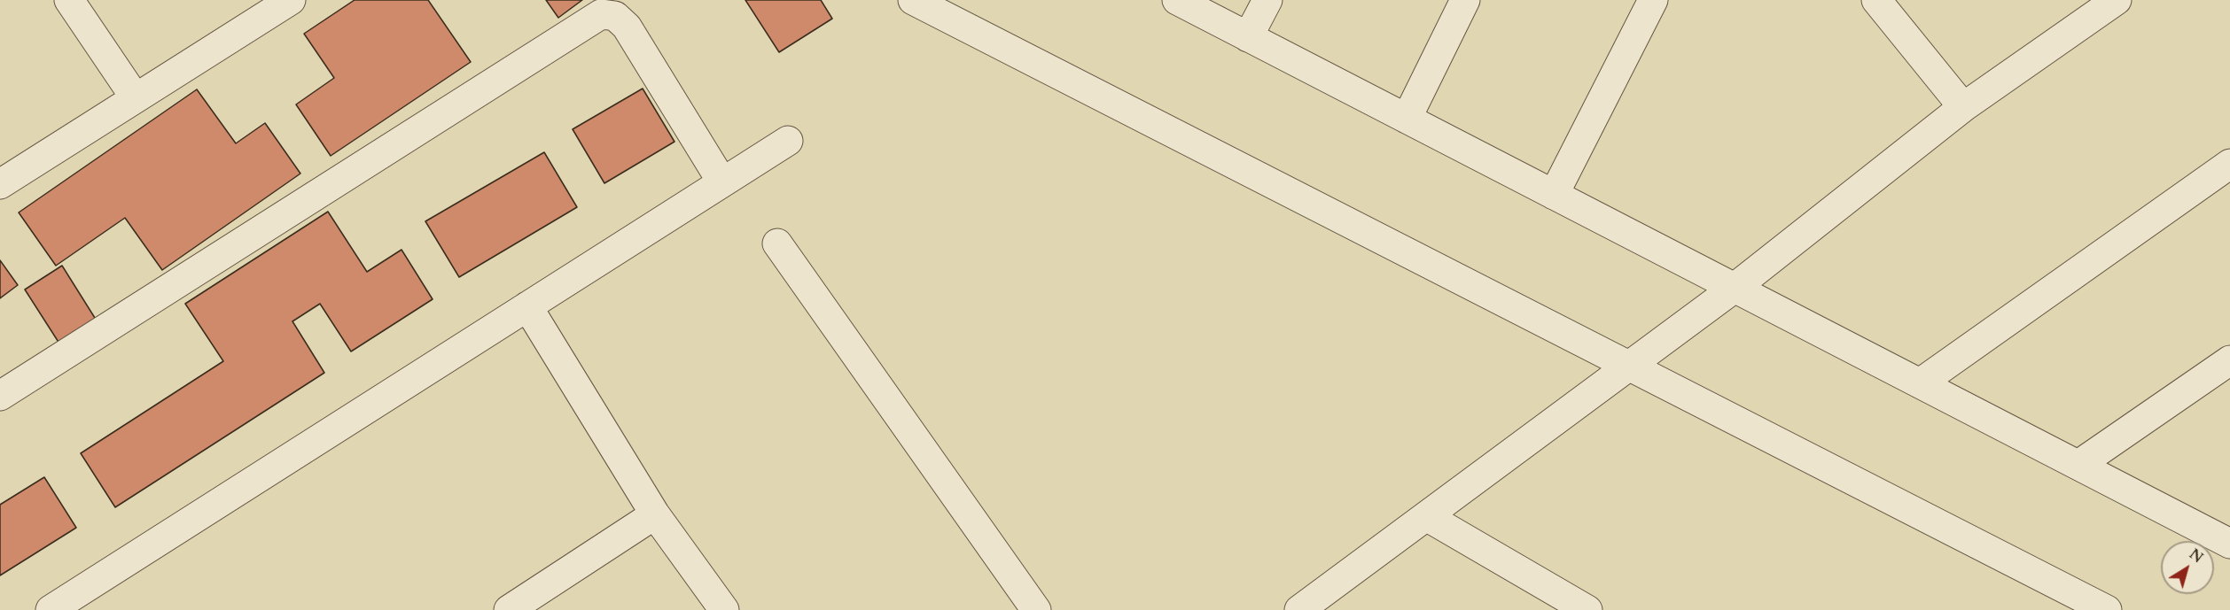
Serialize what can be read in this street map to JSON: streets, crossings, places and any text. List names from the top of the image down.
{
  "north": "top right"
}
